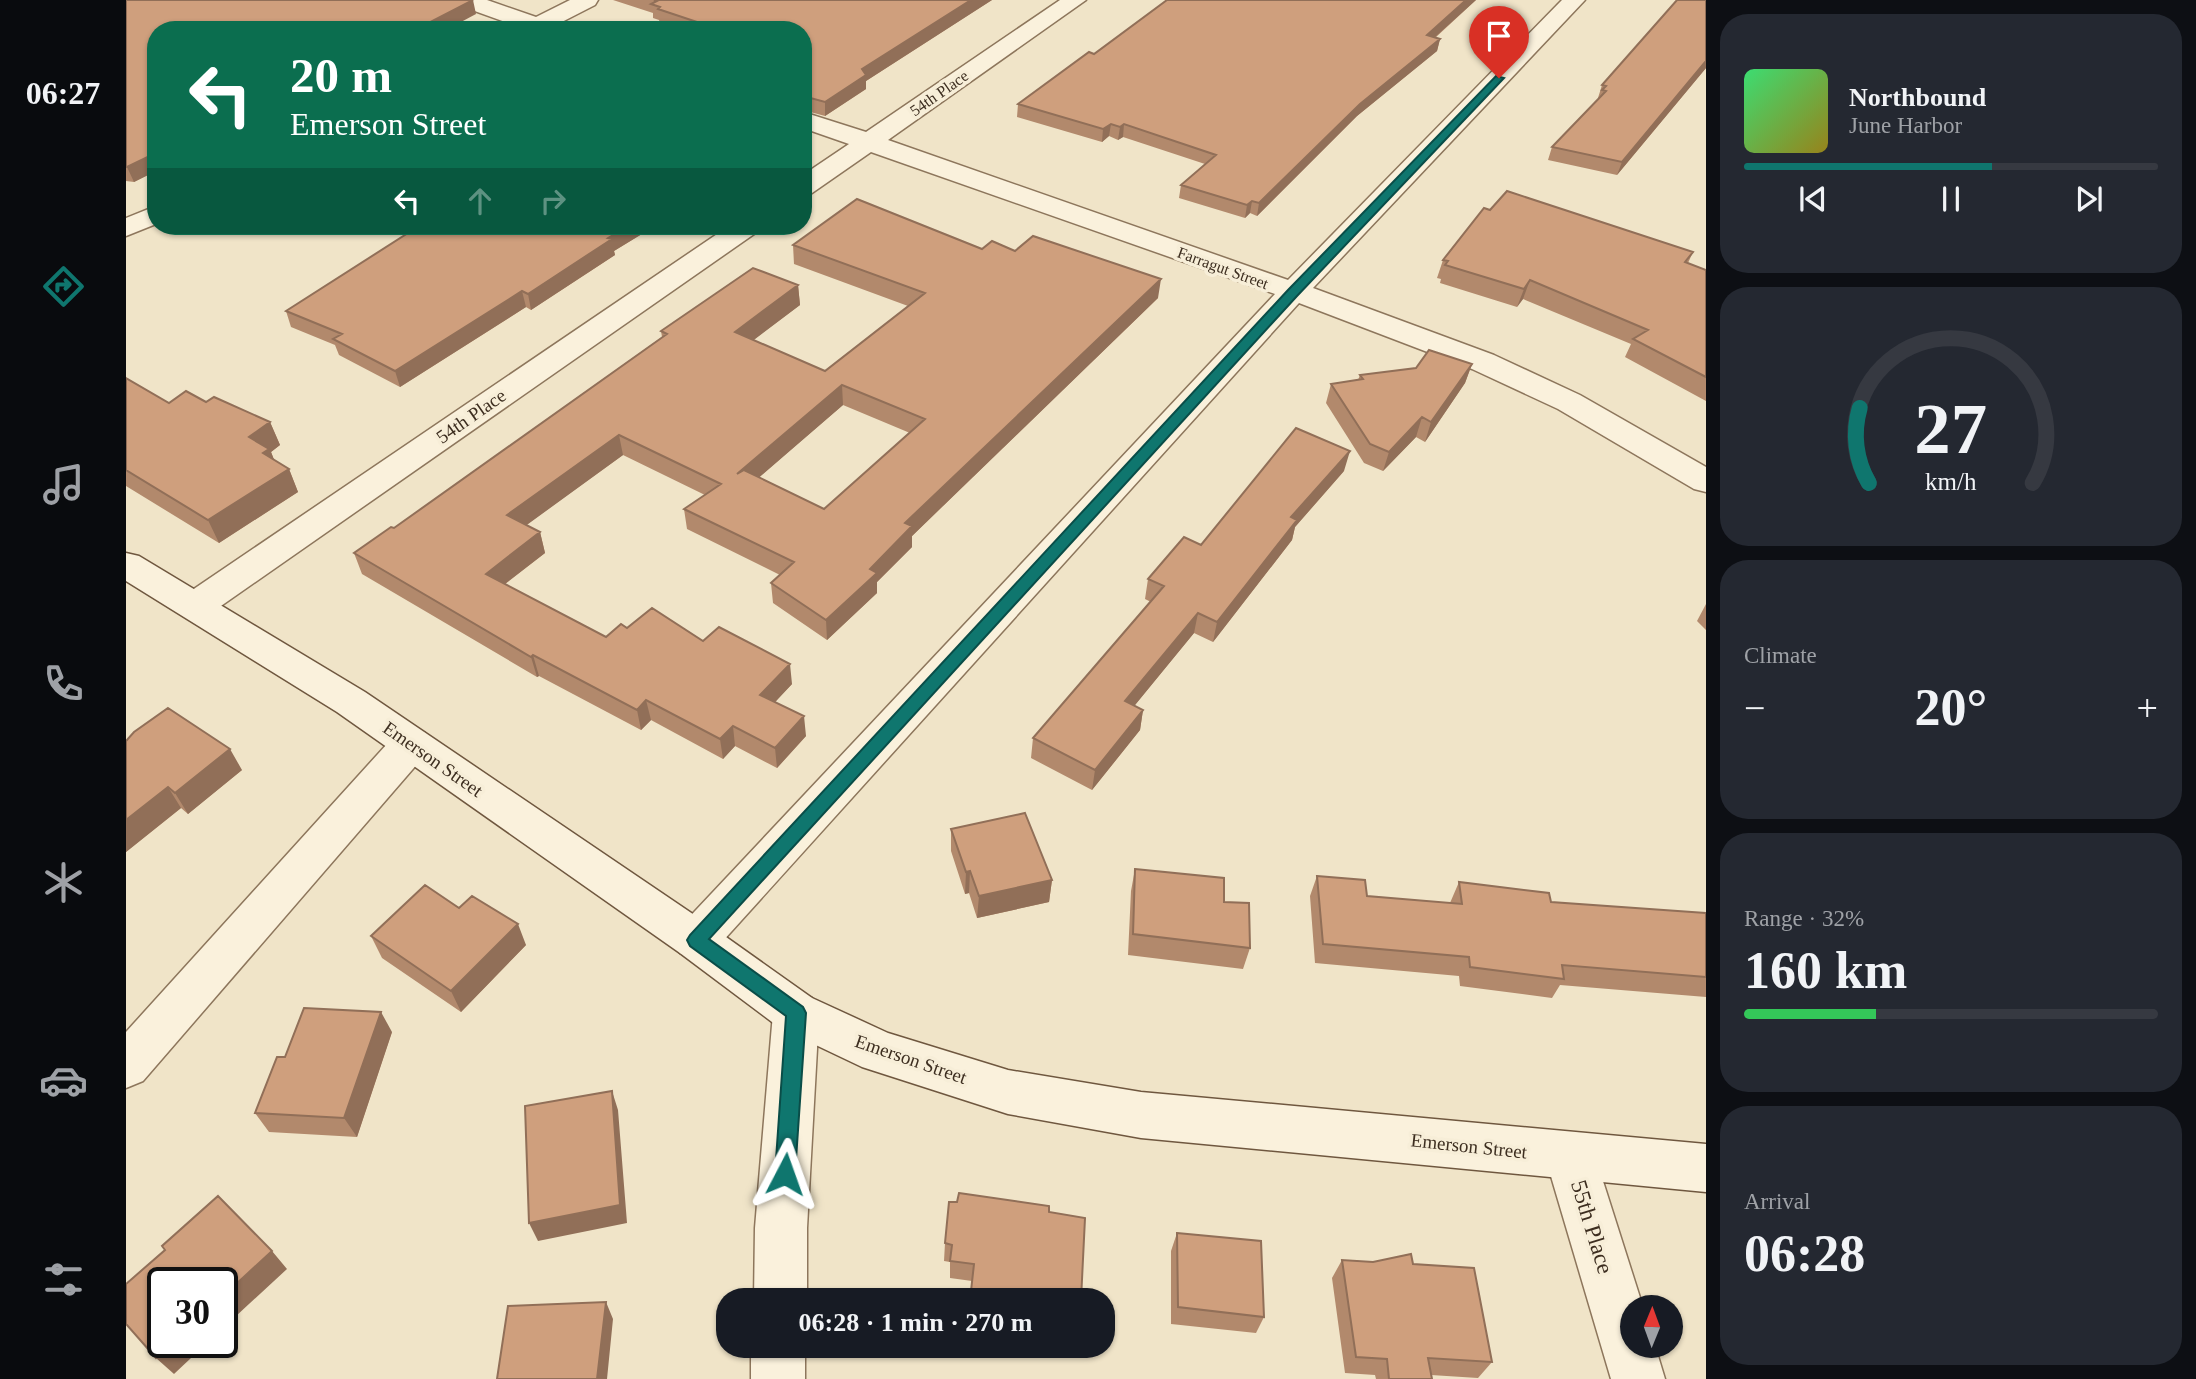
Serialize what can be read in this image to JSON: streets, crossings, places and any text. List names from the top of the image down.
{
  "streets": {
    "street": [
      "54th Place",
      "Farragut Street",
      "Emerson Street",
      "55th Place"
    ]
  },
  "crossings": [
    ["54th Place", "Farragut Street"],
    ["54th Place", "Emerson Street"],
    ["Emerson Street", "55th Place"]
  ],
  "north": "top",
  "page": {
    "tabs": "06:27",
    "turn": ["20 m", "Emerson Street"],
    "song": ["Northbound", "June Harbor"],
    "tile": [
      "Climate",
      ["Range · 32%", "160 km"],
      ["Arrival", "06:28"]
    ],
    "heat": ["−", "20°", "+"],
    "limit": "30",
    "trip": "06:28 · 1 min · 270 m",
    "gauge": ["27", "km/h"]
  }
}
